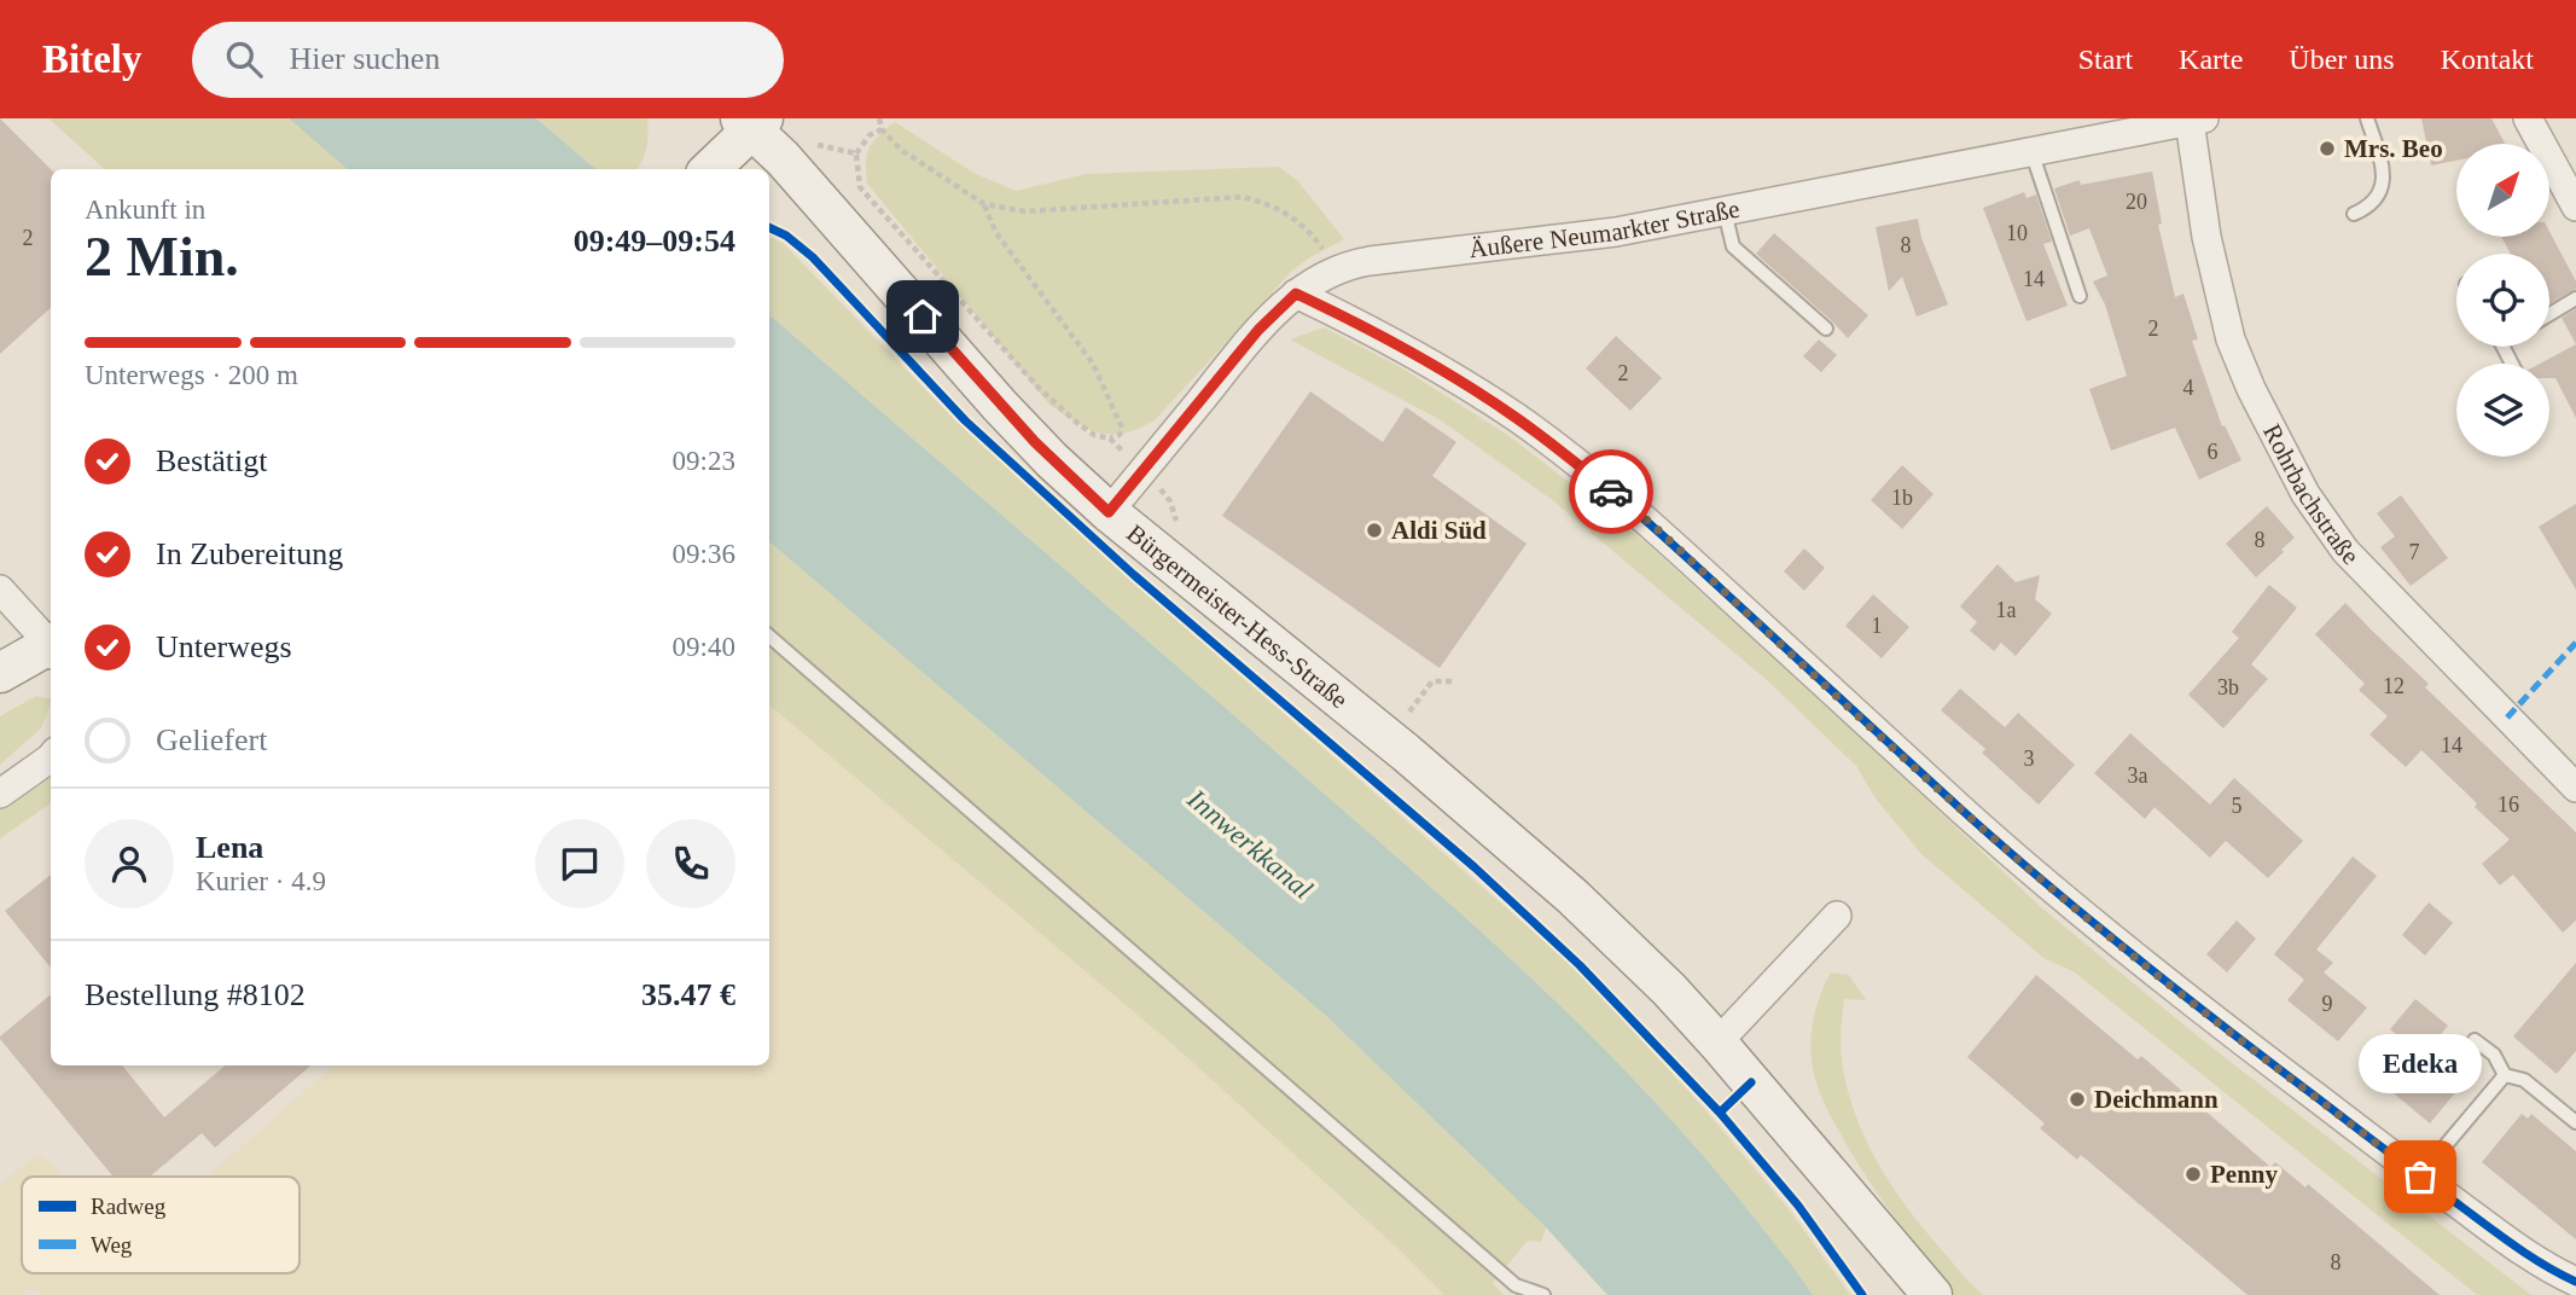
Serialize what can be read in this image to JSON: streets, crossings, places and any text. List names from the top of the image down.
{
  "streets": {
    "main road": ["Bürgermeister-Hess-Straße"],
    "street": ["Äußere Neumarkter Straße", "Rohrbachstraße"]
  },
  "crossings": [
    ["Äußere Neumarkter Straße", "Rohrbachstraße"],
    ["Äußere Neumarkter Straße", "Bürgermeister-Hess-Straße"]
  ],
  "water": ["Innwerkkanal"],
  "places": [
    "Mrs. Beo",
    "Aldi Süd",
    "Deichmann",
    "Penny",
    "Edeka"
  ],
  "house_numbers": [
    "20",
    "10",
    "2",
    "8",
    "14",
    "2",
    "2",
    "4",
    "6",
    "1b",
    "8",
    "7",
    "1a",
    "1",
    "12",
    "3b",
    "14",
    "3",
    "3a",
    "16",
    "5",
    "9",
    "8"
  ],
  "legend": ["Radweg", "Weg"],
  "north": "top right",
  "page": {
    "header": "Bitely",
    "search": "Hier suchen",
    "nav": [
      "Start",
      "Karte",
      "Über uns",
      "Kontakt"
    ],
    "heading": ["2 Min.", "Ankunft in", "09:49–09:54"],
    "panel": [
      "Lena",
      "Kurier · 4.9",
      "Bestellung #8102",
      "35.47 €"
    ],
    "bar": "Unterwegs · 200 m",
    "list": [
      ["Bestätigt", "09:23"],
      ["In Zubereitung", "09:36"],
      ["Unterwegs", "09:40"],
      "Geliefert"
    ],
    "bubble": "Edeka"
  }
}
